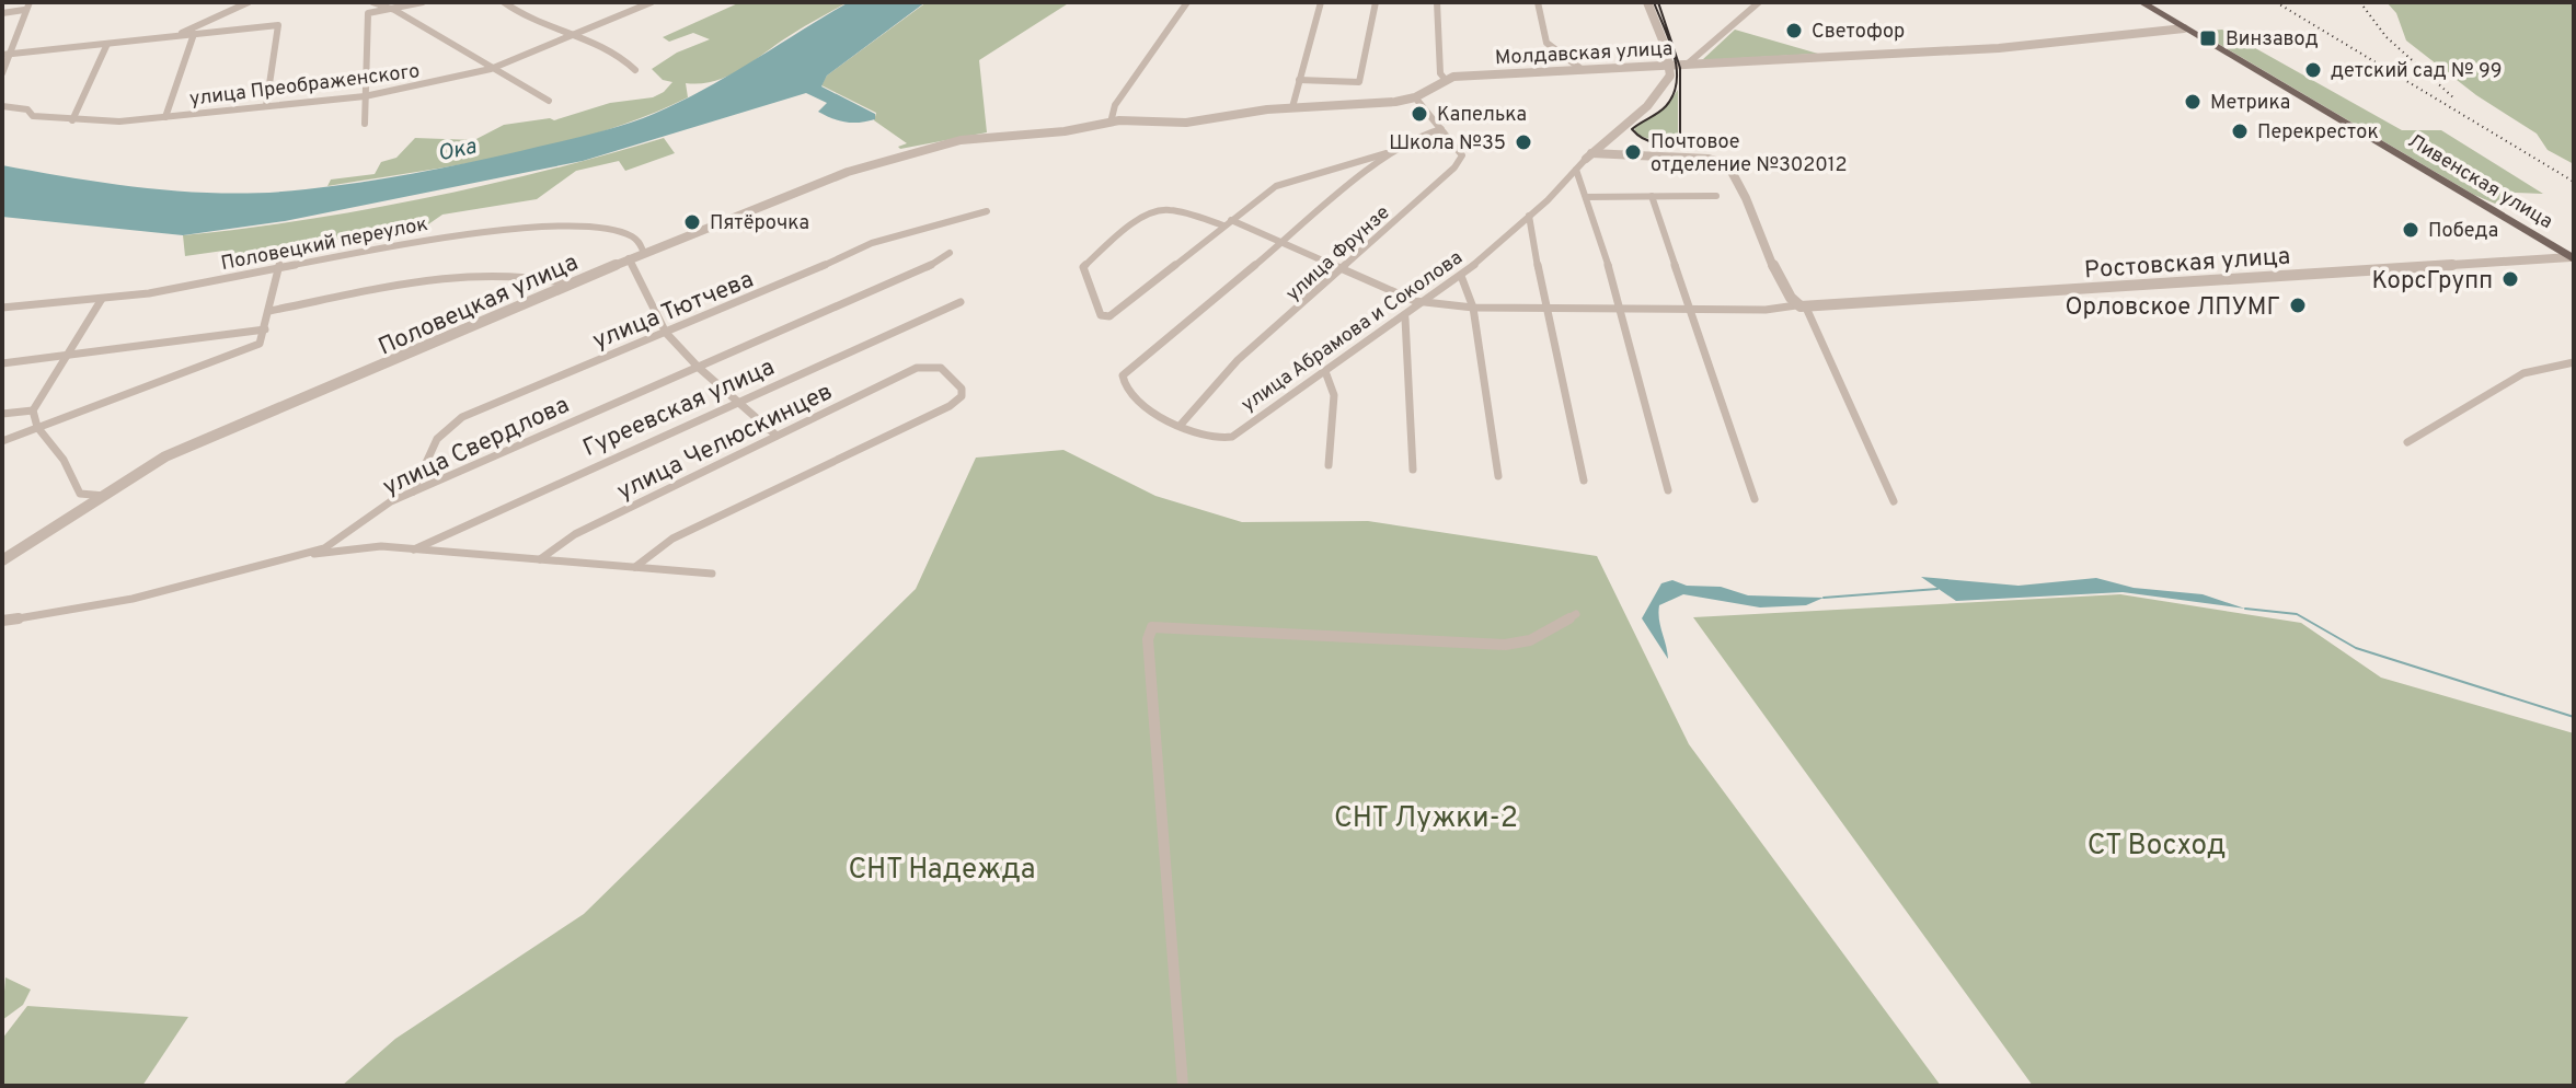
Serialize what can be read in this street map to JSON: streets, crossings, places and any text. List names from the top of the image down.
{
  "streets": {
    "main road": ["Ливенская улица"],
    "street": [
      "Молдавская улица",
      "улица Преображенского",
      "Половецкий переулок",
      "улица Фрунзе",
      "Ростовская улица",
      "Половецкая улица",
      "улица Тютчева",
      "улица Абрамова и Соколова",
      "Гуреевская улица",
      "улица Челюскинцев",
      "улица Свердлова"
    ]
  },
  "crossings": [
    ["Молдавская улица", "Ливенская улица"],
    ["Молдавская улица", "улица Фрунзе"],
    ["Молдавская улица", "Половецкая улица"],
    ["Молдавская улица", "улица Абрамова и Соколова"],
    ["Ливенская улица", "Ростовская улица"],
    ["Половецкий переулок", "Половецкая улица"],
    ["улица Фрунзе", "Ростовская улица"],
    ["улица Фрунзе", "улица Абрамова и Соколова"],
    ["Ростовская улица", "улица Абрамова и Соколова"],
    ["улица Тютчева", "улица Свердлова"]
  ],
  "water": ["Ока"],
  "parks": ["СНТ Лужки-2", "СТ Восход", "СНТ Надежда"],
  "places": {
    "other": [
      "Светофор",
      "детский сад № 99",
      "Метрика",
      "Капелька",
      "Перекресток",
      "Школа №35",
      "Почтовое отделение №302012",
      "Пятёрочка",
      "Победа",
      "КорсГрупп",
      "Орловское ЛПУМГ"
    ],
    "transit": ["Винзавод"]
  }
}
